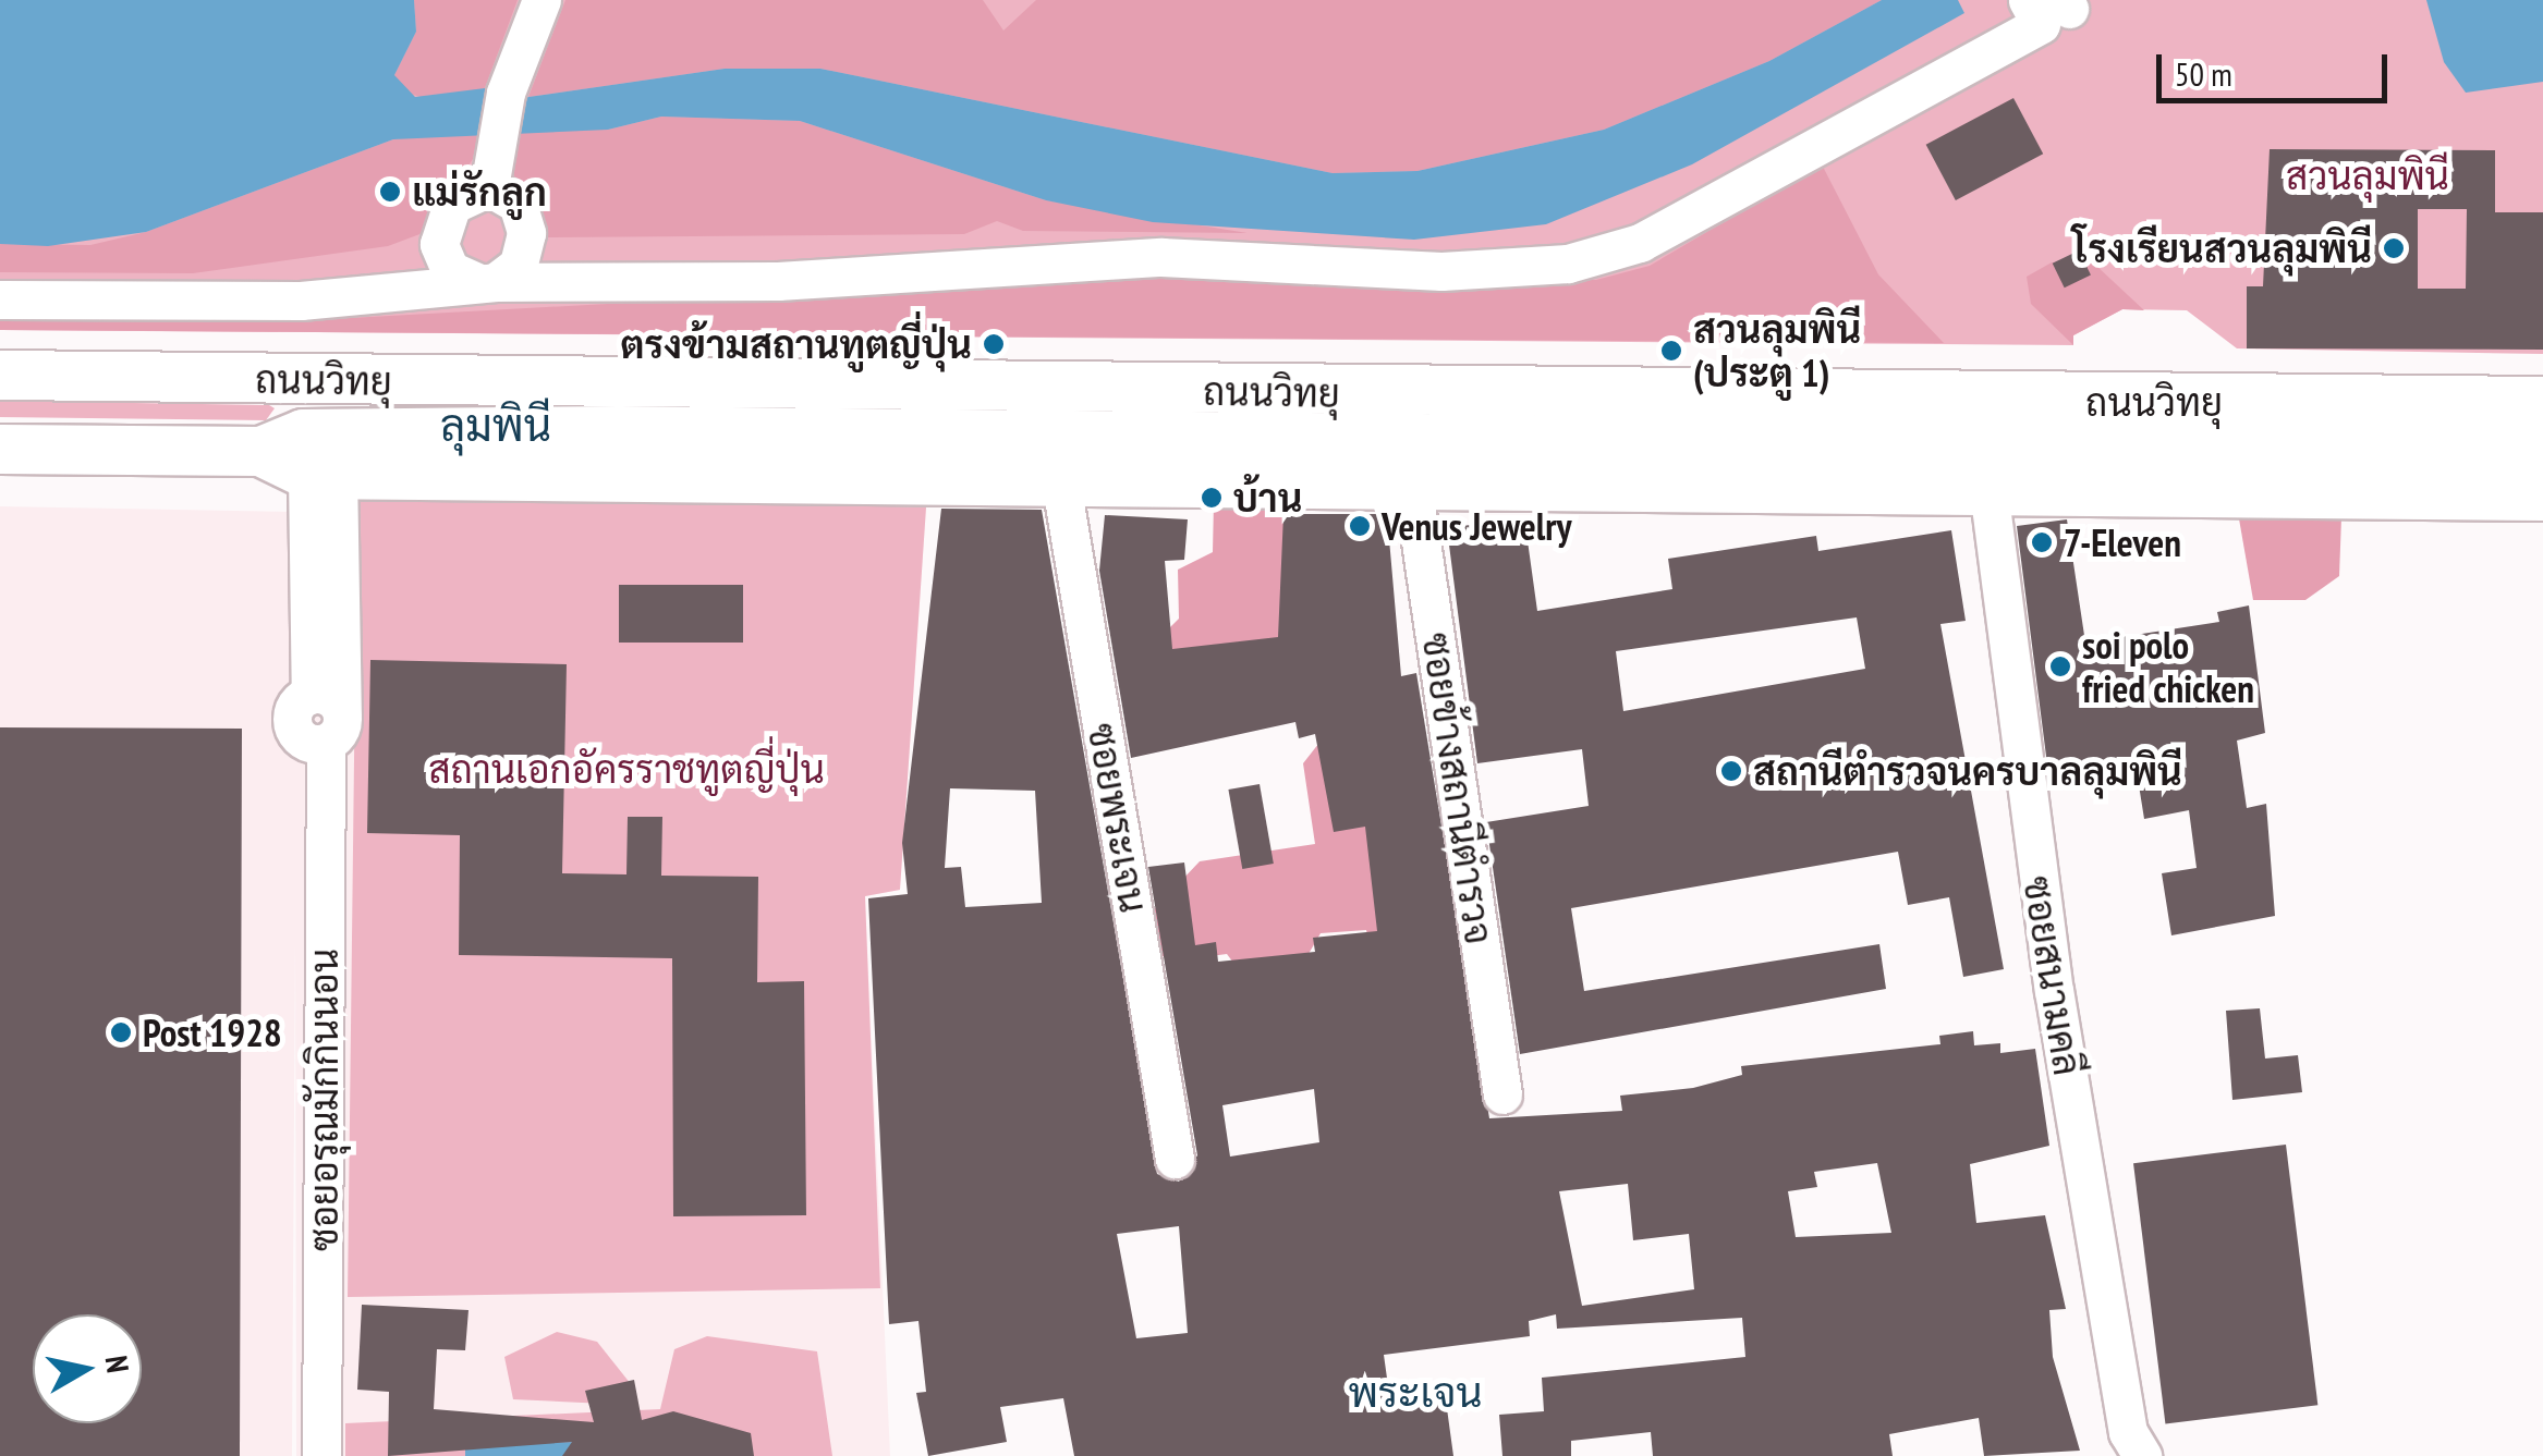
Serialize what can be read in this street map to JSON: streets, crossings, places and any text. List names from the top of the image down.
{
  "streets": {
    "main road": ["ถนนวิทยุ"],
    "street": [
      "ซอยข้างสถานีตำรวจ",
      "ซอยพระเจน",
      "ซอยสนามคลี",
      "ซอยอรุณมักกินนอน"
    ]
  },
  "crossings": [
    ["ถนนวิทยุ", "ซอยข้างสถานีตำรวจ"],
    ["ถนนวิทยุ", "ซอยพระเจน"],
    ["ถนนวิทยุ", "ซอยสนามคลี"],
    ["ถนนวิทยุ", "ซอยอรุณมักกินนอน"]
  ],
  "districts": ["ลุมพินี", "พระเจน"],
  "parks": ["สวนลุมพินี", "สถานเอกอัครราชทูตญี่ปุ่น"],
  "places": [
    "แม่รักลูก",
    "โรงเรียนสวนลุมพินี",
    "ตรงข้ามสถานทูตญี่ปุ่น",
    "สวนลุมพินี (ประตู 1)",
    "บ้าน",
    "Venus Jewelry",
    "7-Eleven",
    "soi polo fried chicken",
    "สถานีตำรวจนครบาลลุมพินี",
    "Post 1928"
  ],
  "scale_bar": "50 m",
  "north": "right"
}
